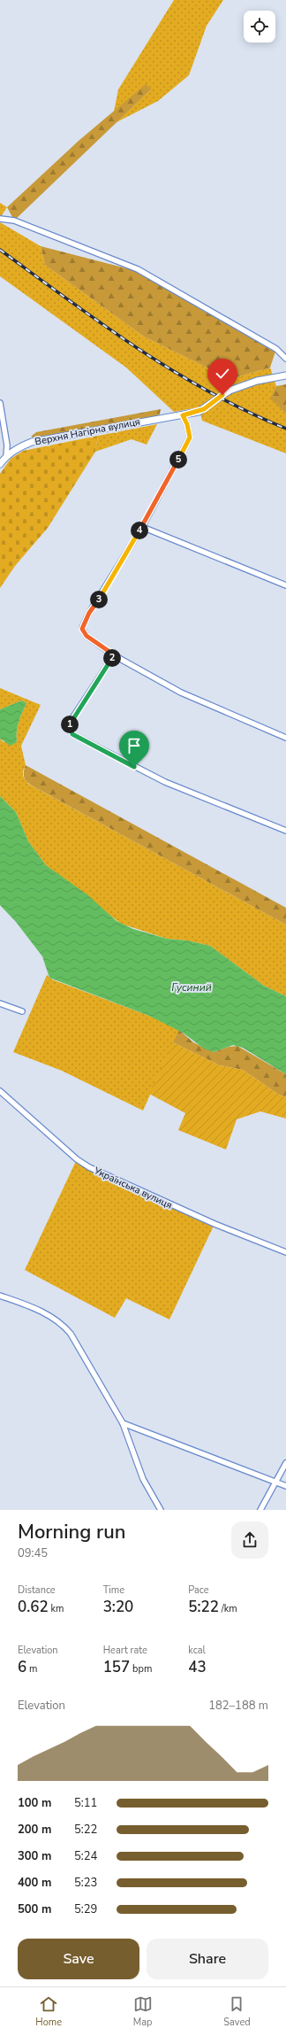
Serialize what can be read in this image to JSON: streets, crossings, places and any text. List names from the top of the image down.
{
  "streets": {
    "main road": ["Верхня Нагірна вулиця"],
    "street": ["Українська вулиця"]
  },
  "water": ["Гусиний"],
  "page": {
    "pins": [
      "5",
      "4",
      "3",
      "2",
      "1"
    ],
    "heading": ["Morning run", "09:45"],
    "stats": [
      ["Distance", "0.62 km"],
      ["Time", "3:20"],
      ["Pace", "5:22 /km"],
      ["Elevation", "6 m"],
      ["Heart rate", "157 bpm"],
      ["kcal", "43"]
    ],
    "chart": ["Elevation", "182–188 m"],
    "list": [
      {
        "name": "100 m",
        "note": "5:11"
      },
      {
        "name": "200 m",
        "note": "5:22"
      },
      {
        "name": "300 m",
        "note": "5:24"
      },
      {
        "name": "400 m",
        "note": "5:23"
      },
      {
        "name": "500 m",
        "note": "5:29"
      }
    ],
    "buttons": ["Save", "Share"],
    "tabs": ["Home", "Map", "Saved"]
  }
}
